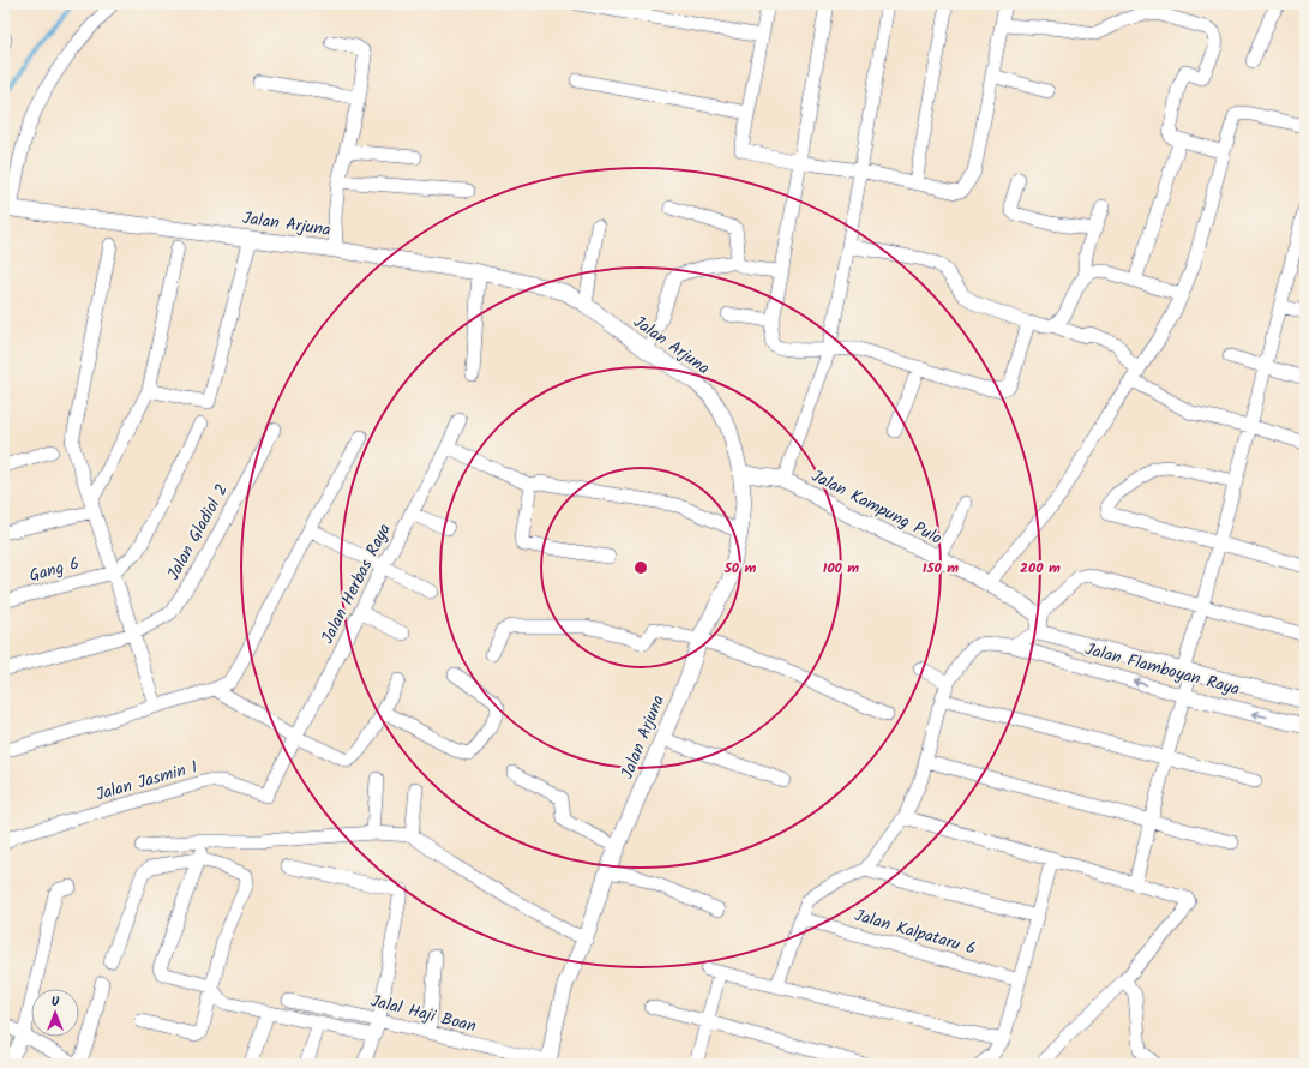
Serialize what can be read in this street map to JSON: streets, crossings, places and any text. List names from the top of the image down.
{
  "streets": {
    "street": [
      "Jalan Arjuna",
      "Jalan Kampung Pulo",
      "Jalan Gladiol 2",
      "Gang 6",
      "Jalan Herbas Raya",
      "Jalan Flamboyan Raya",
      "Jalan Jasmin 1",
      "Jalan Kalpataru 6",
      "Jalal Haji Boan"
    ]
  },
  "crossings": [
    ["Jalan Arjuna", "Jalan Kampung Pulo"],
    ["Jalan Arjuna", "Jalal Haji Boan"],
    ["Jalan Herbas Raya", "Jalan Jasmin 1"]
  ],
  "north": "top",
  "rings": [
    "50 m",
    "100 m",
    "150 m",
    "200 m"
  ]
}
